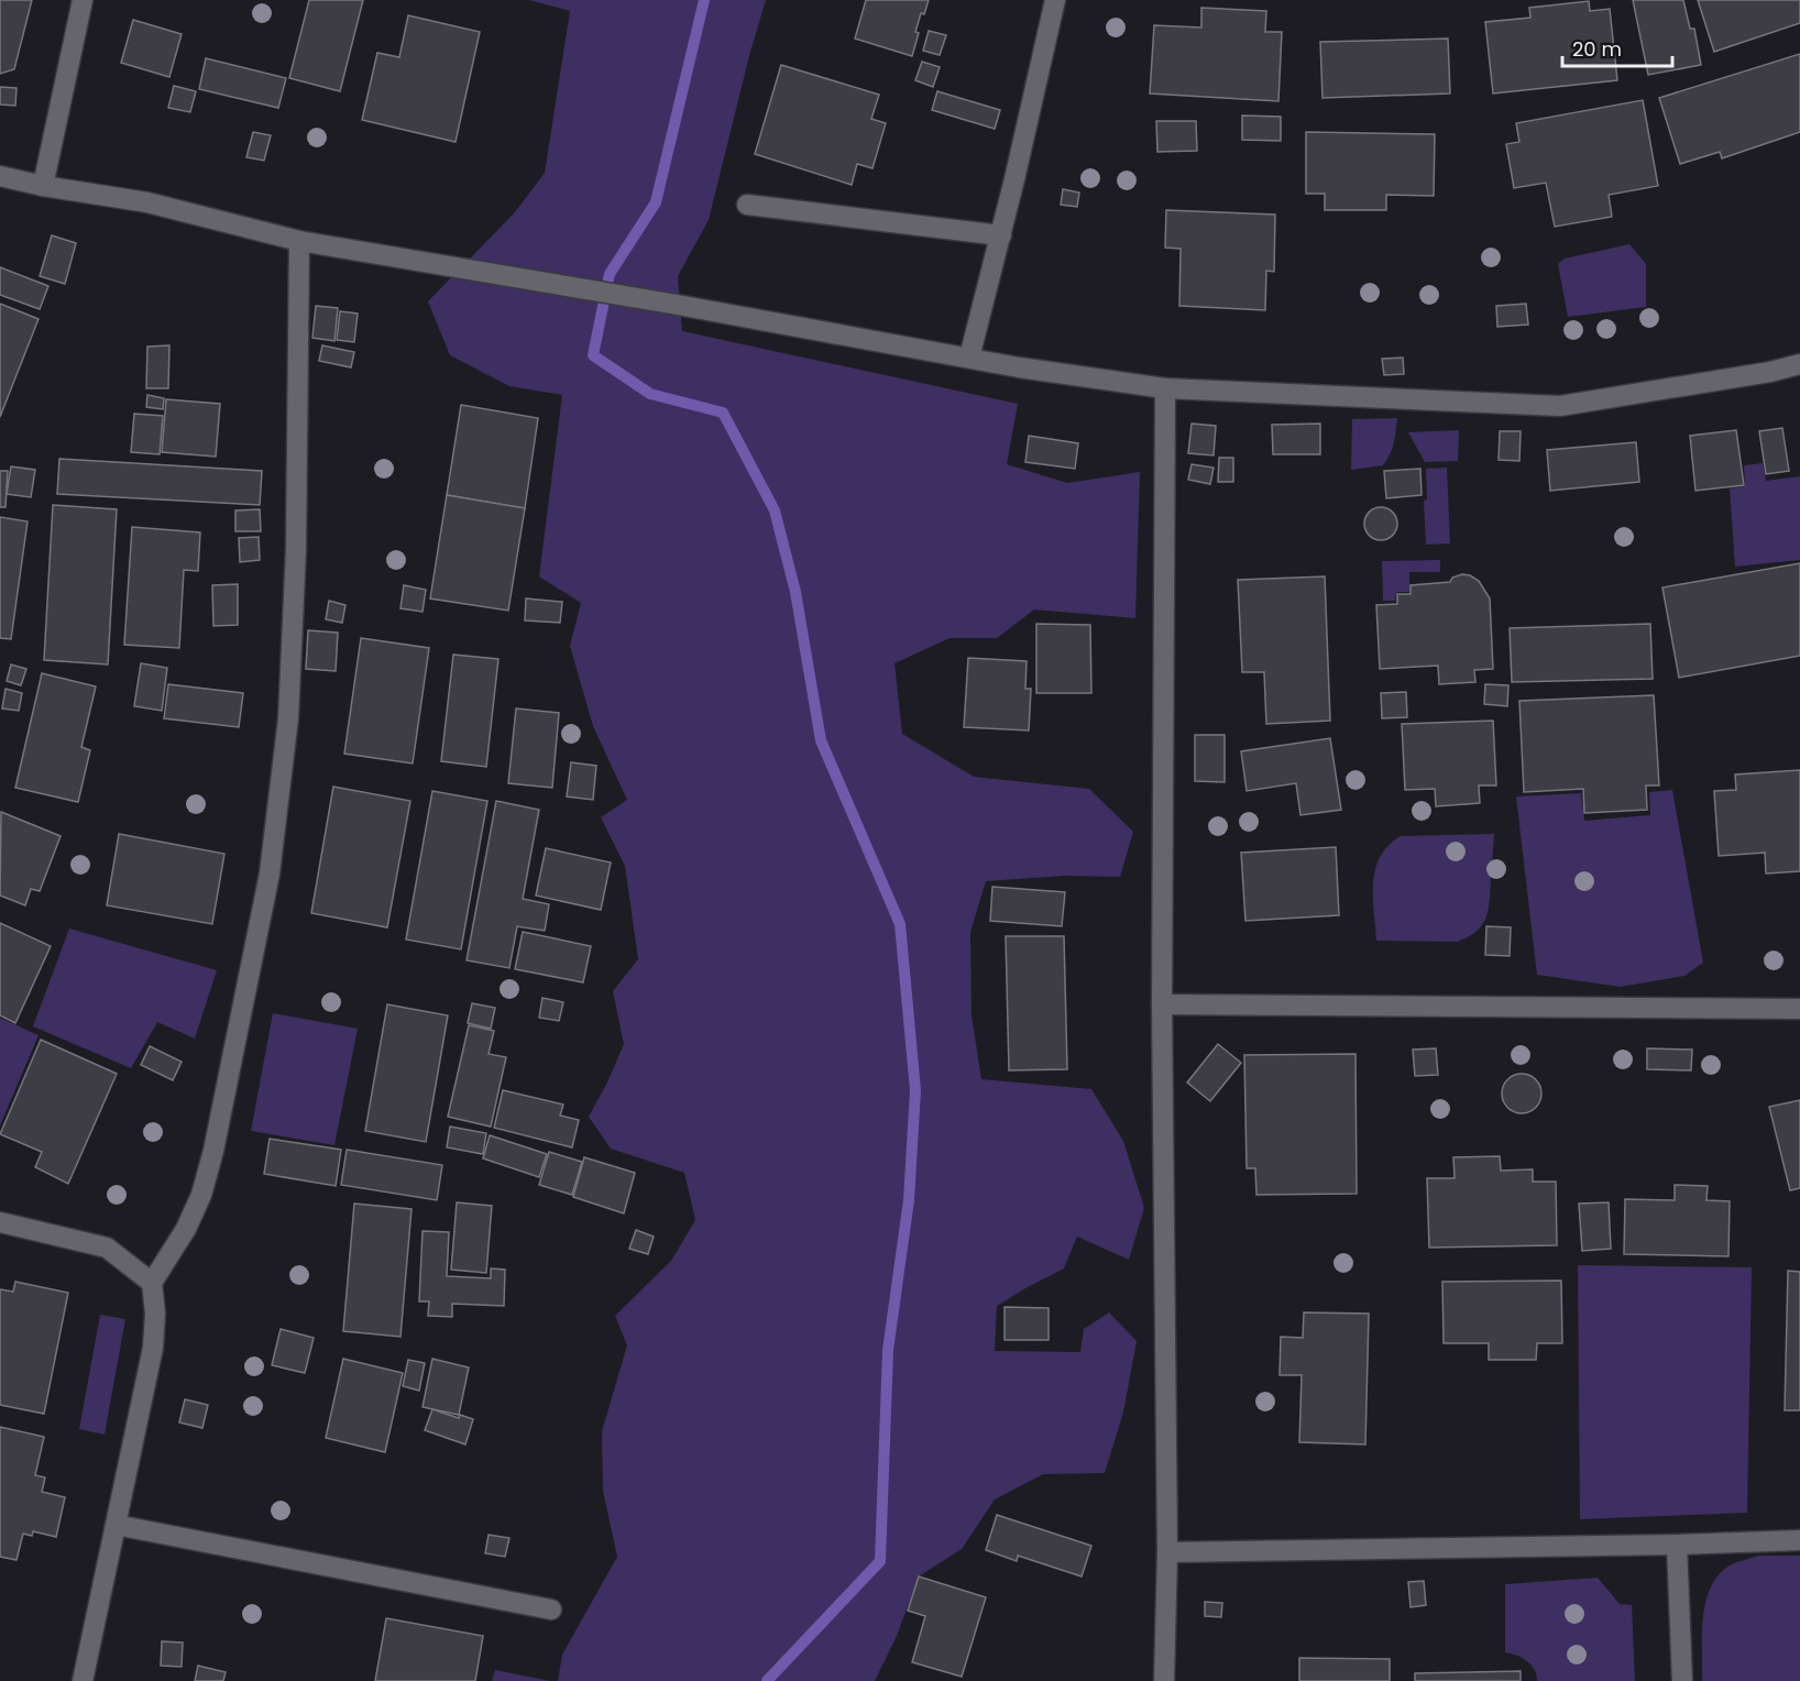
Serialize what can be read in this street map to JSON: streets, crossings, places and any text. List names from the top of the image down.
{
  "scale_bar": "20 m"
}
